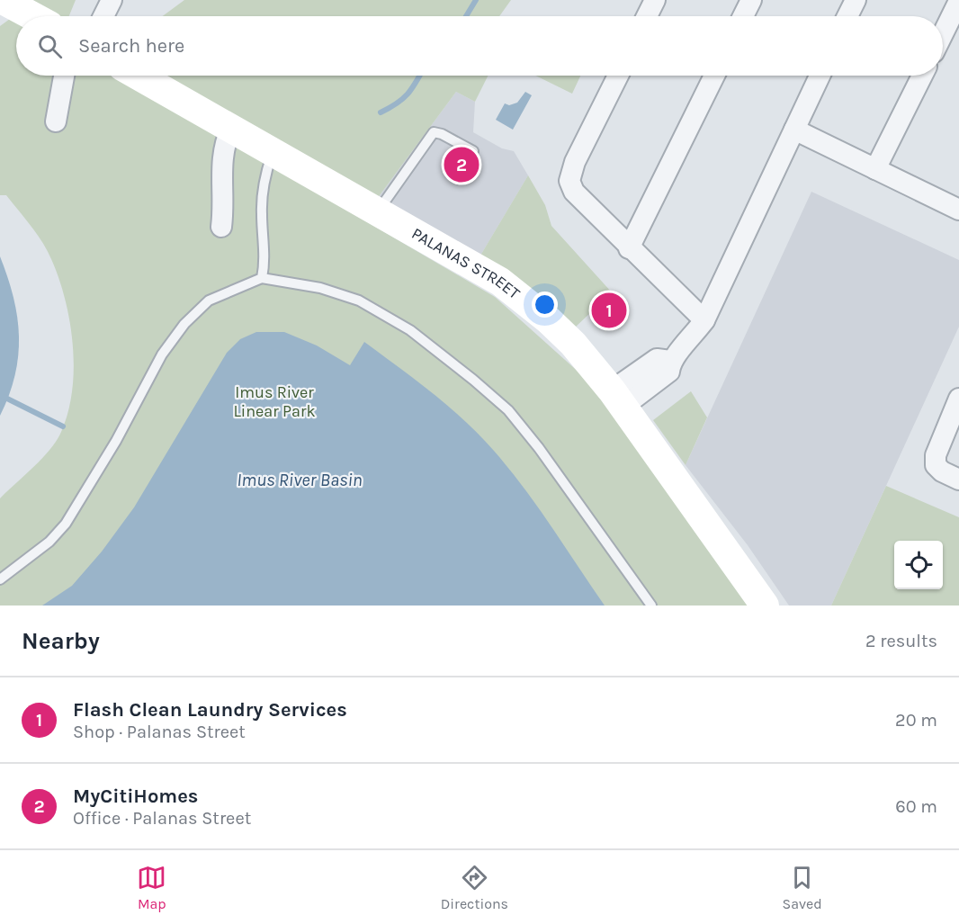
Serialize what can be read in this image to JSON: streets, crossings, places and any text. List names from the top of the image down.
{
  "streets": {
    "main road": ["PALANAS STREET"]
  },
  "water": ["Imus River Basin"],
  "parks": ["Imus River Linear Park"],
  "page": {
    "search": "Search here",
    "pins": ["2", "1"],
    "heading": ["Nearby", "2 results"],
    "list": [
      {
        "mark": "1",
        "name": "Flash Clean Laundry Services",
        "note": "Shop · Palanas Street",
        "value": "20 m"
      },
      {
        "mark": "2",
        "name": "MyCitiHomes",
        "note": "Office · Palanas Street",
        "value": "60 m"
      }
    ],
    "nav": ["Map", "Directions", "Saved"]
  }
}
